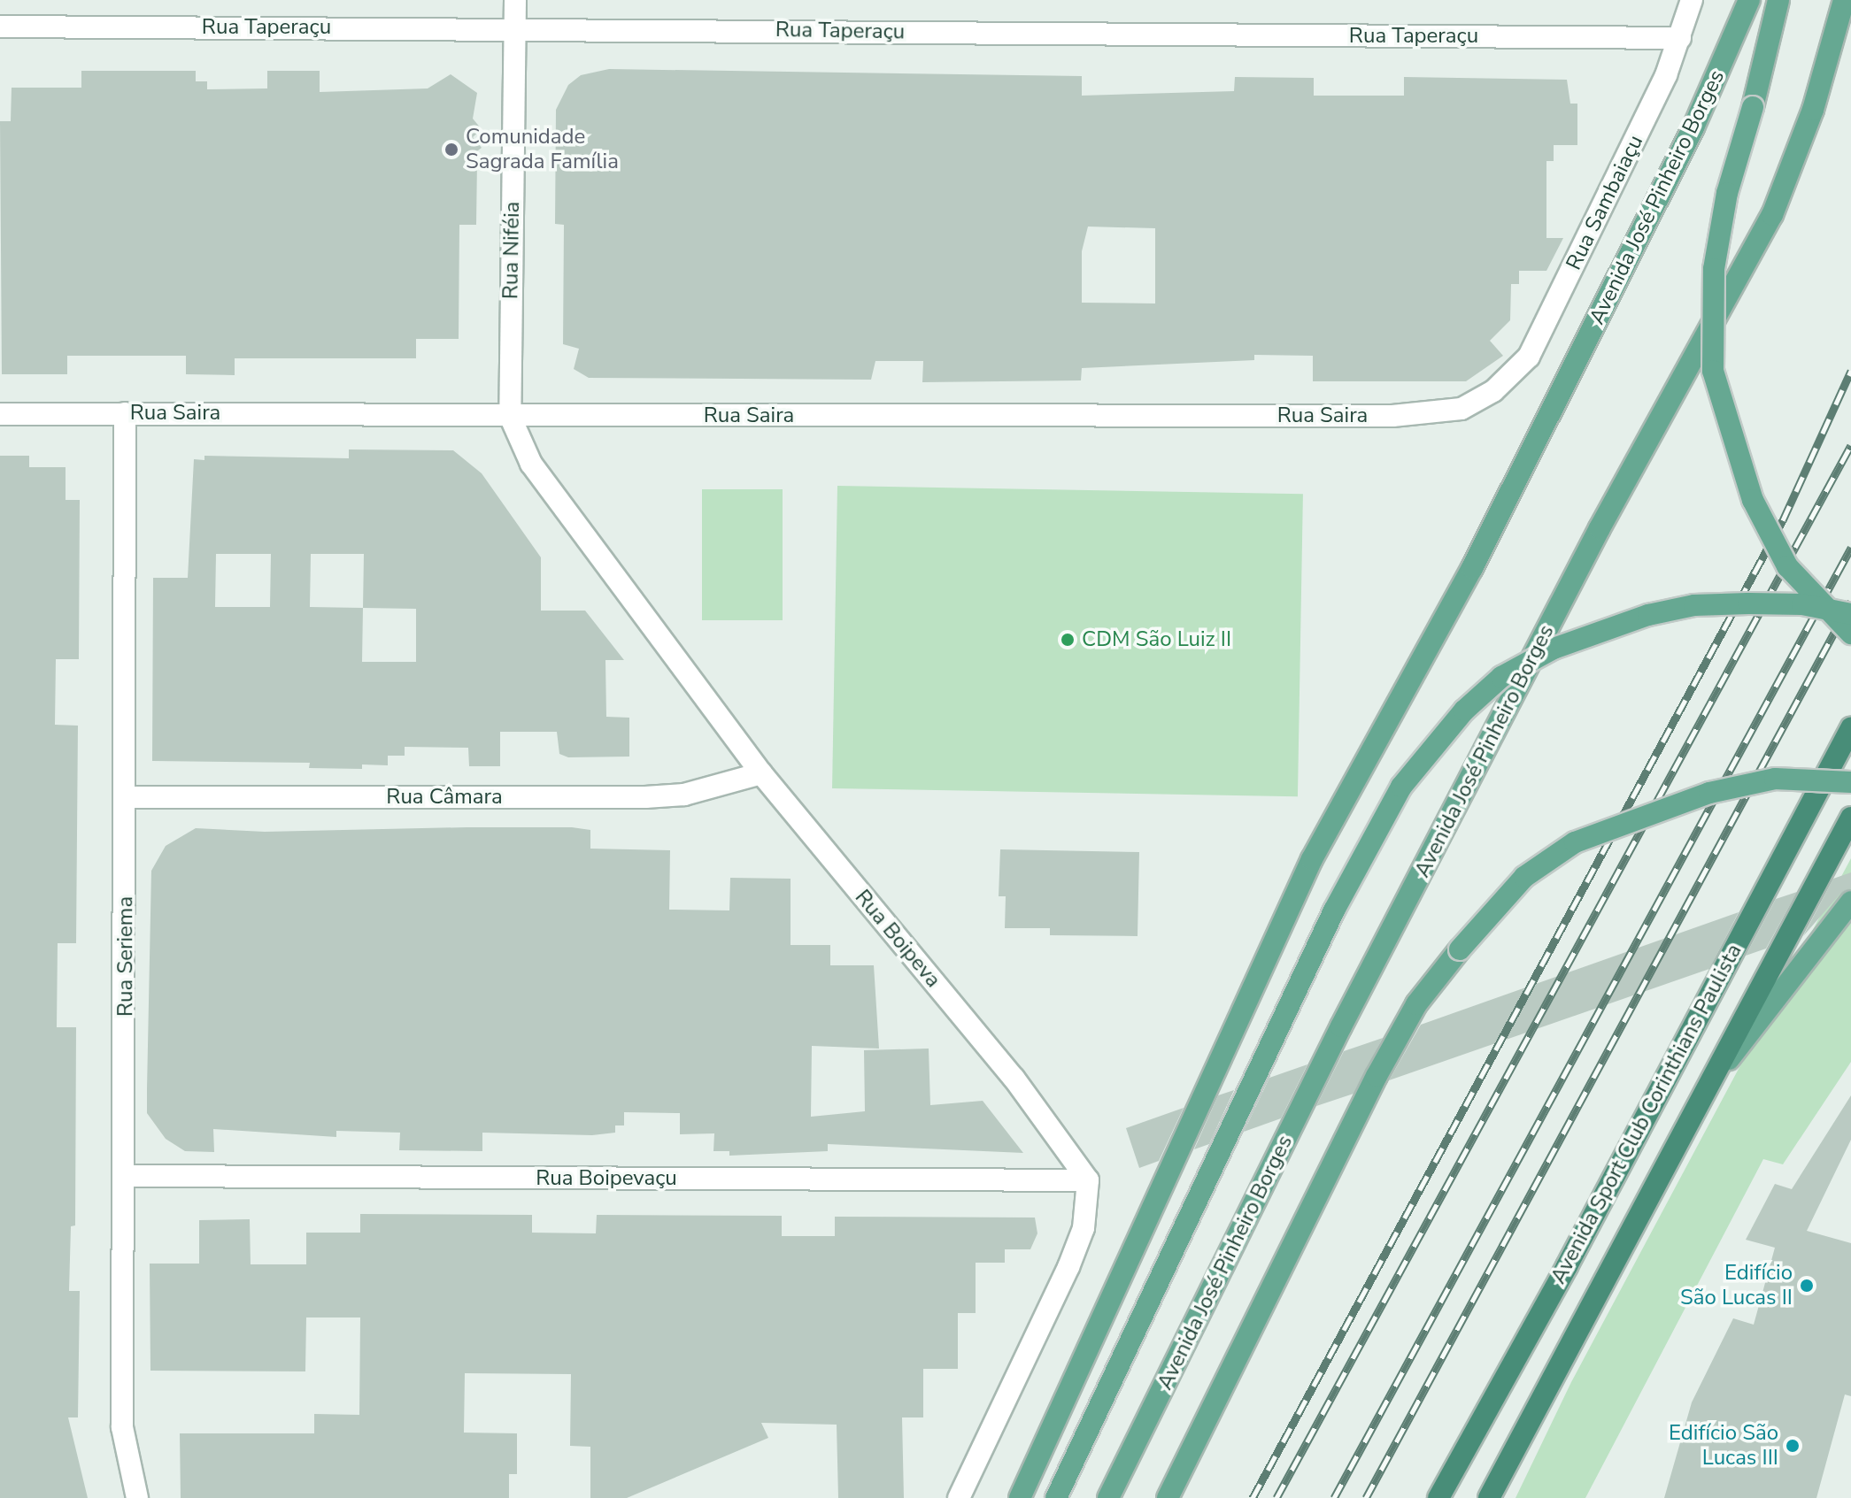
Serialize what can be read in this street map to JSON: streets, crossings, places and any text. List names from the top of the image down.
{
  "streets": {
    "highway": ["Avenida Sport Club Corinthians Paulista"],
    "main road": ["Avenida José Pinheiro Borges"],
    "street": [
      "Rua Taperaçu",
      "Rua Sambaiaçu",
      "Rua Niféia",
      "Rua Saira",
      "Rua Câmara",
      "Rua Boipeva",
      "Rua Seriema",
      "Rua Boipevaçu"
    ]
  },
  "crossings": [
    ["Rua Taperaçu", "Rua Sambaiaçu"],
    ["Rua Taperaçu", "Rua Niféia"],
    ["Rua Sambaiaçu", "Rua Saira"],
    ["Rua Niféia", "Rua Saira"],
    ["Rua Niféia", "Rua Boipeva"],
    ["Rua Saira", "Rua Boipeva"],
    ["Rua Saira", "Rua Seriema"],
    ["Rua Câmara", "Rua Boipeva"],
    ["Rua Câmara", "Rua Seriema"],
    ["Rua Boipeva", "Rua Boipevaçu"],
    ["Rua Seriema", "Rua Boipevaçu"]
  ],
  "places": [
    "Comunidade Sagrada Família",
    "CDM São Luiz II",
    "Edifício São Lucas II",
    "Edifício São Lucas III"
  ]
}
